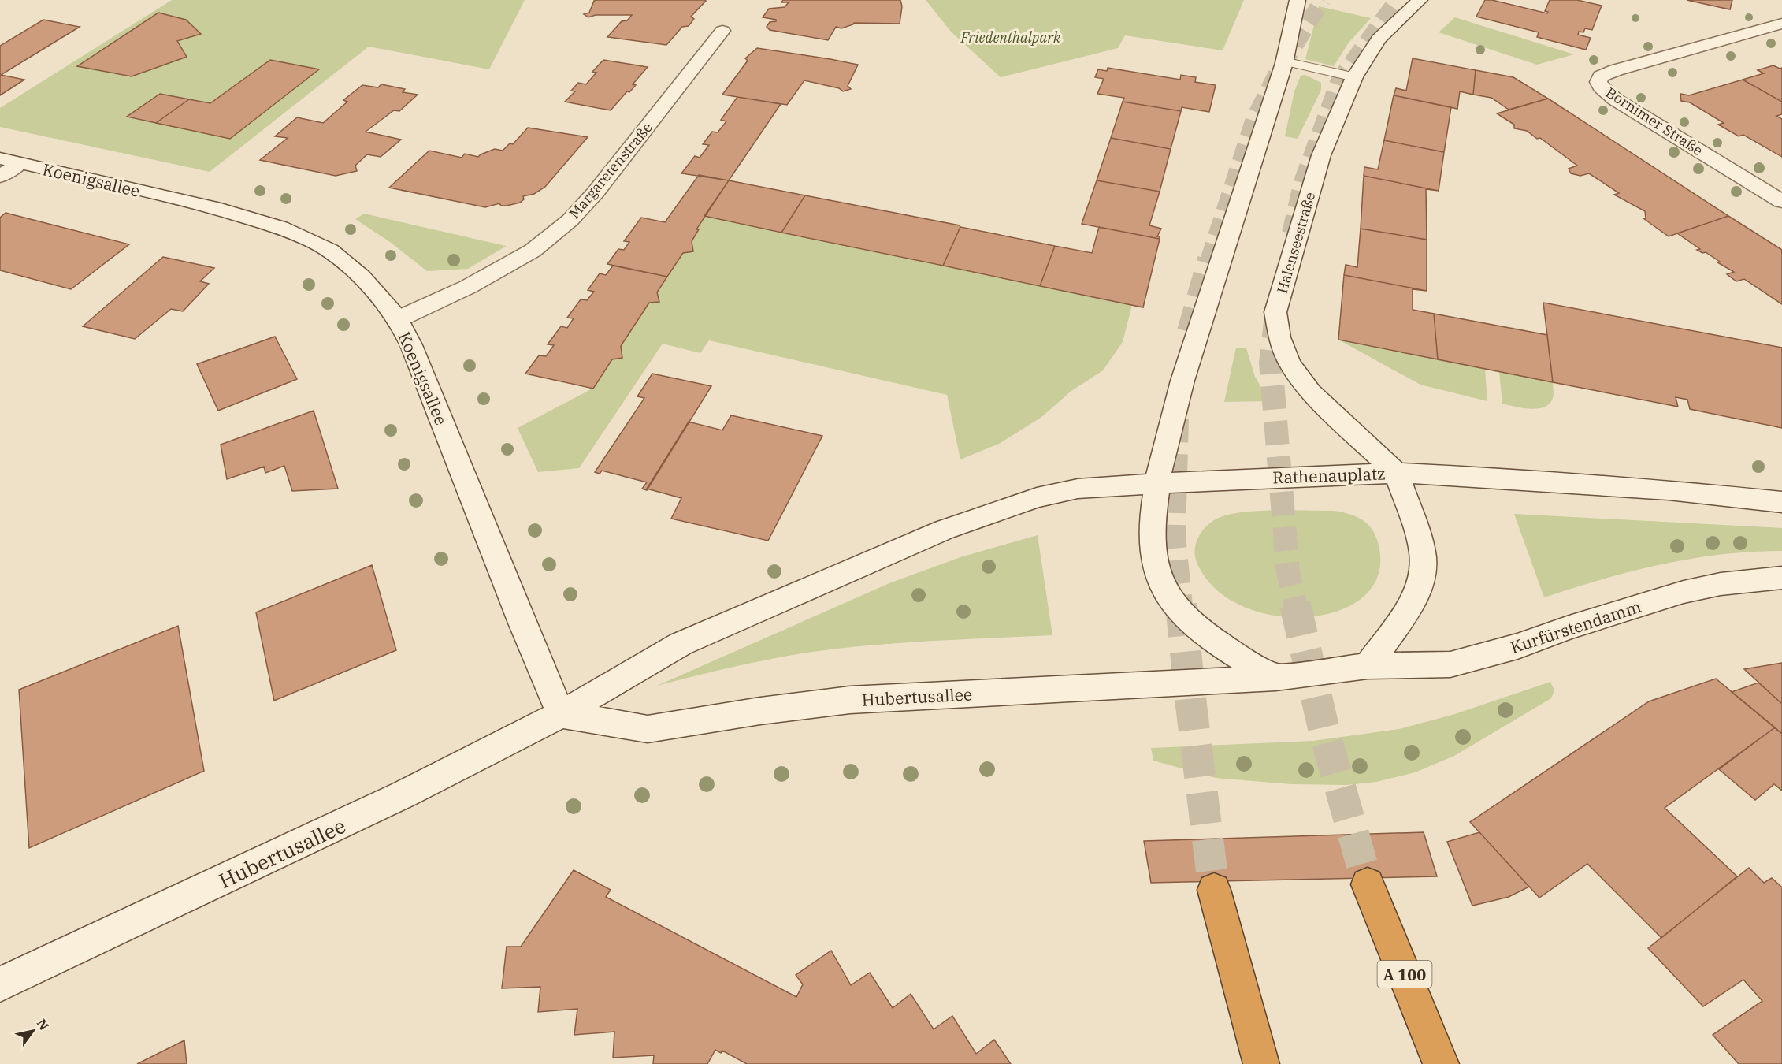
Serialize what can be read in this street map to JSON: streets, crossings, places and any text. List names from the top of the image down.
{
  "streets": {
    "highway": ["A 100"],
    "main road": [
      "Bornimer Straße",
      "Margaretenstraße",
      "Koenigsallee",
      "Halenseestraße",
      "Rathenauplatz",
      "Kurfürstendamm",
      "Hubertusallee"
    ]
  },
  "crossings": [
    ["Margaretenstraße", "Koenigsallee"],
    ["Koenigsallee", "Hubertusallee"],
    ["Halenseestraße", "Rathenauplatz"],
    ["Rathenauplatz", "Kurfürstendamm"],
    ["Rathenauplatz", "Hubertusallee"]
  ],
  "parks": ["Friedenthalpark"],
  "north": "top right"
}
